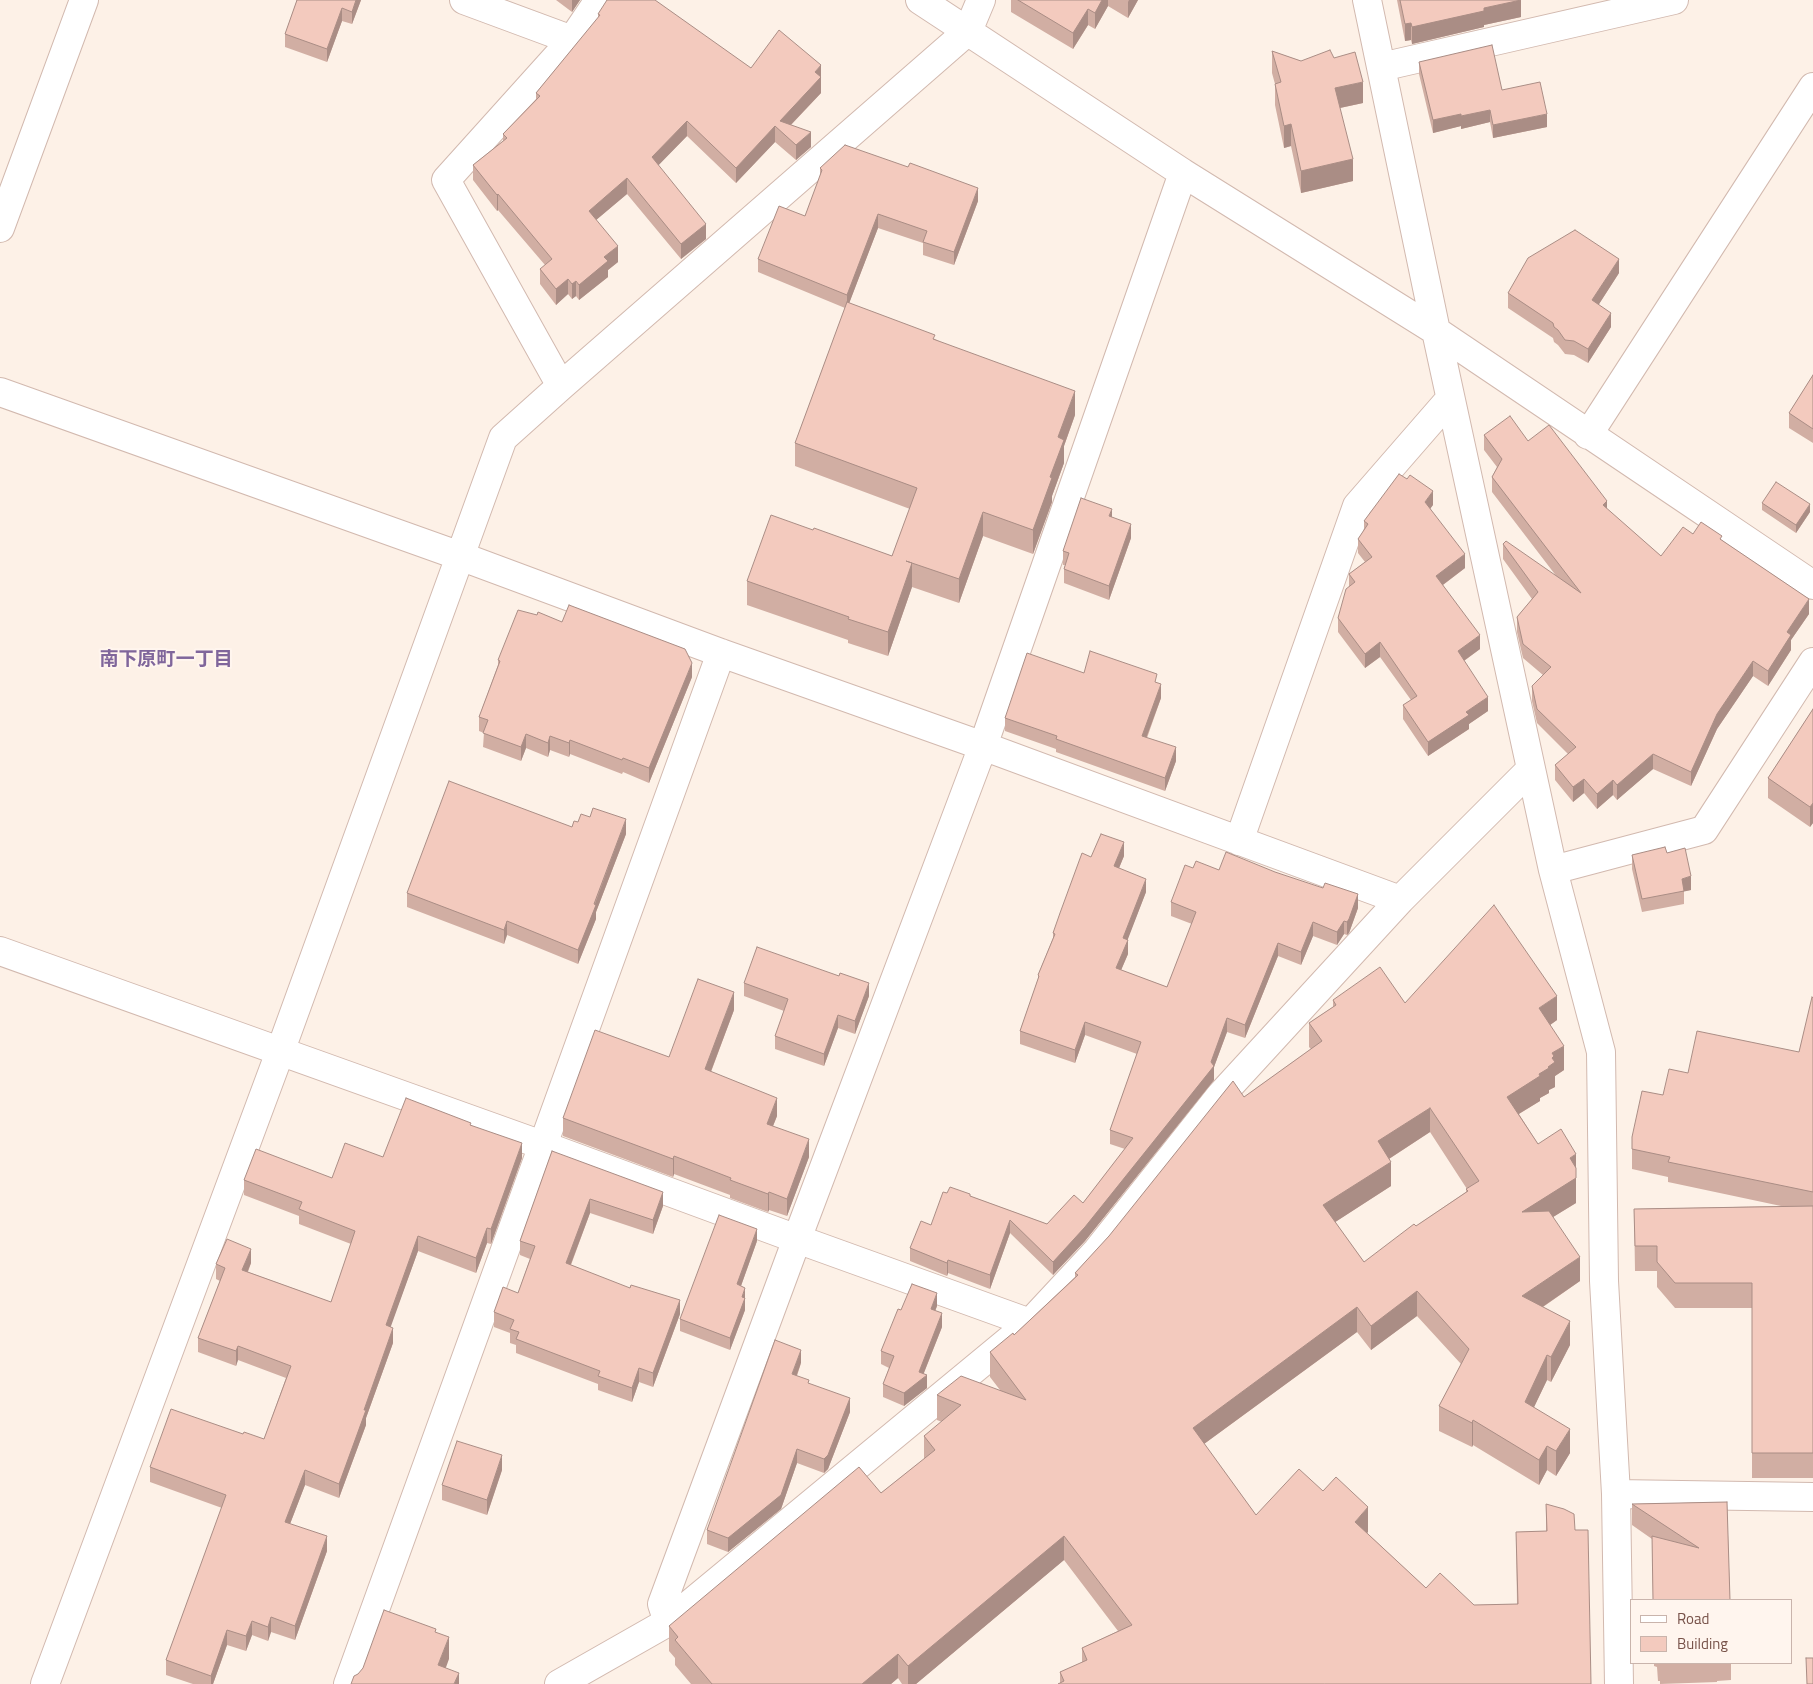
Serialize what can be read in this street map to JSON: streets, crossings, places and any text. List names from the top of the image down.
{
  "districts": ["南下原町一丁目"],
  "legend": ["Road", "Building"]
}
